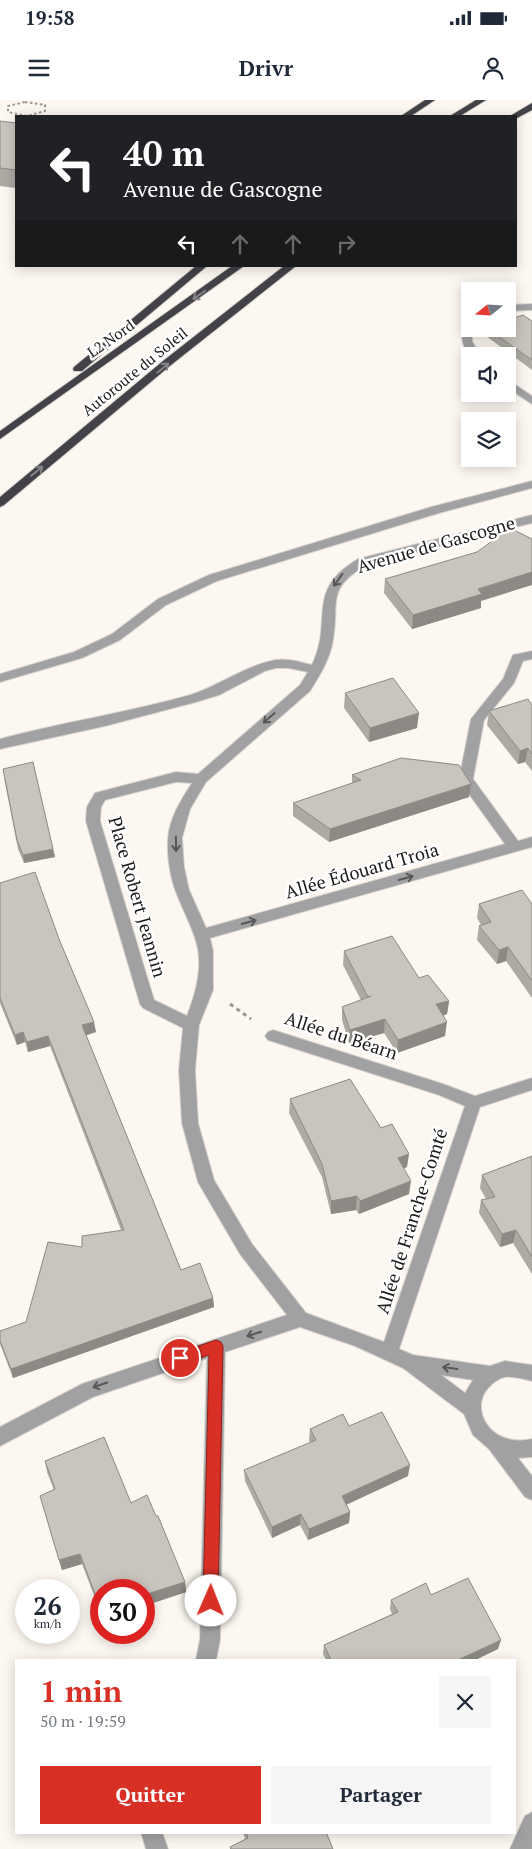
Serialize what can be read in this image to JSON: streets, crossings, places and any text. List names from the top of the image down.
{
  "streets": {
    "highway": ["L2 Nord", "Autoroute du Soleil"],
    "street": [
      "Avenue de Gascogne",
      "Allée Édouard Troia",
      "Place Robert Jeannin",
      "Allée du Béarn",
      "Allée de Franche-Comté"
    ]
  },
  "crossings": [
    ["Avenue de Gascogne", "Allée Édouard Troia"],
    ["Avenue de Gascogne", "Place Robert Jeannin"],
    ["Avenue de Gascogne", "Allée du Béarn"],
    ["Allée du Béarn", "Allée de Franche-Comté"]
  ],
  "one_way": ["Avenue de Gascogne", "Allée Édouard Troia"],
  "north": "left",
  "page": {
    "status": "19:58",
    "header": "Drivr",
    "turn": ["40 m", "Avenue de Gascogne"],
    "speed": "26 km/h",
    "limit": "30",
    "heading": ["1 min", "50 m · 19:59"],
    "buttons": ["Quitter", "Partager"]
  }
}
